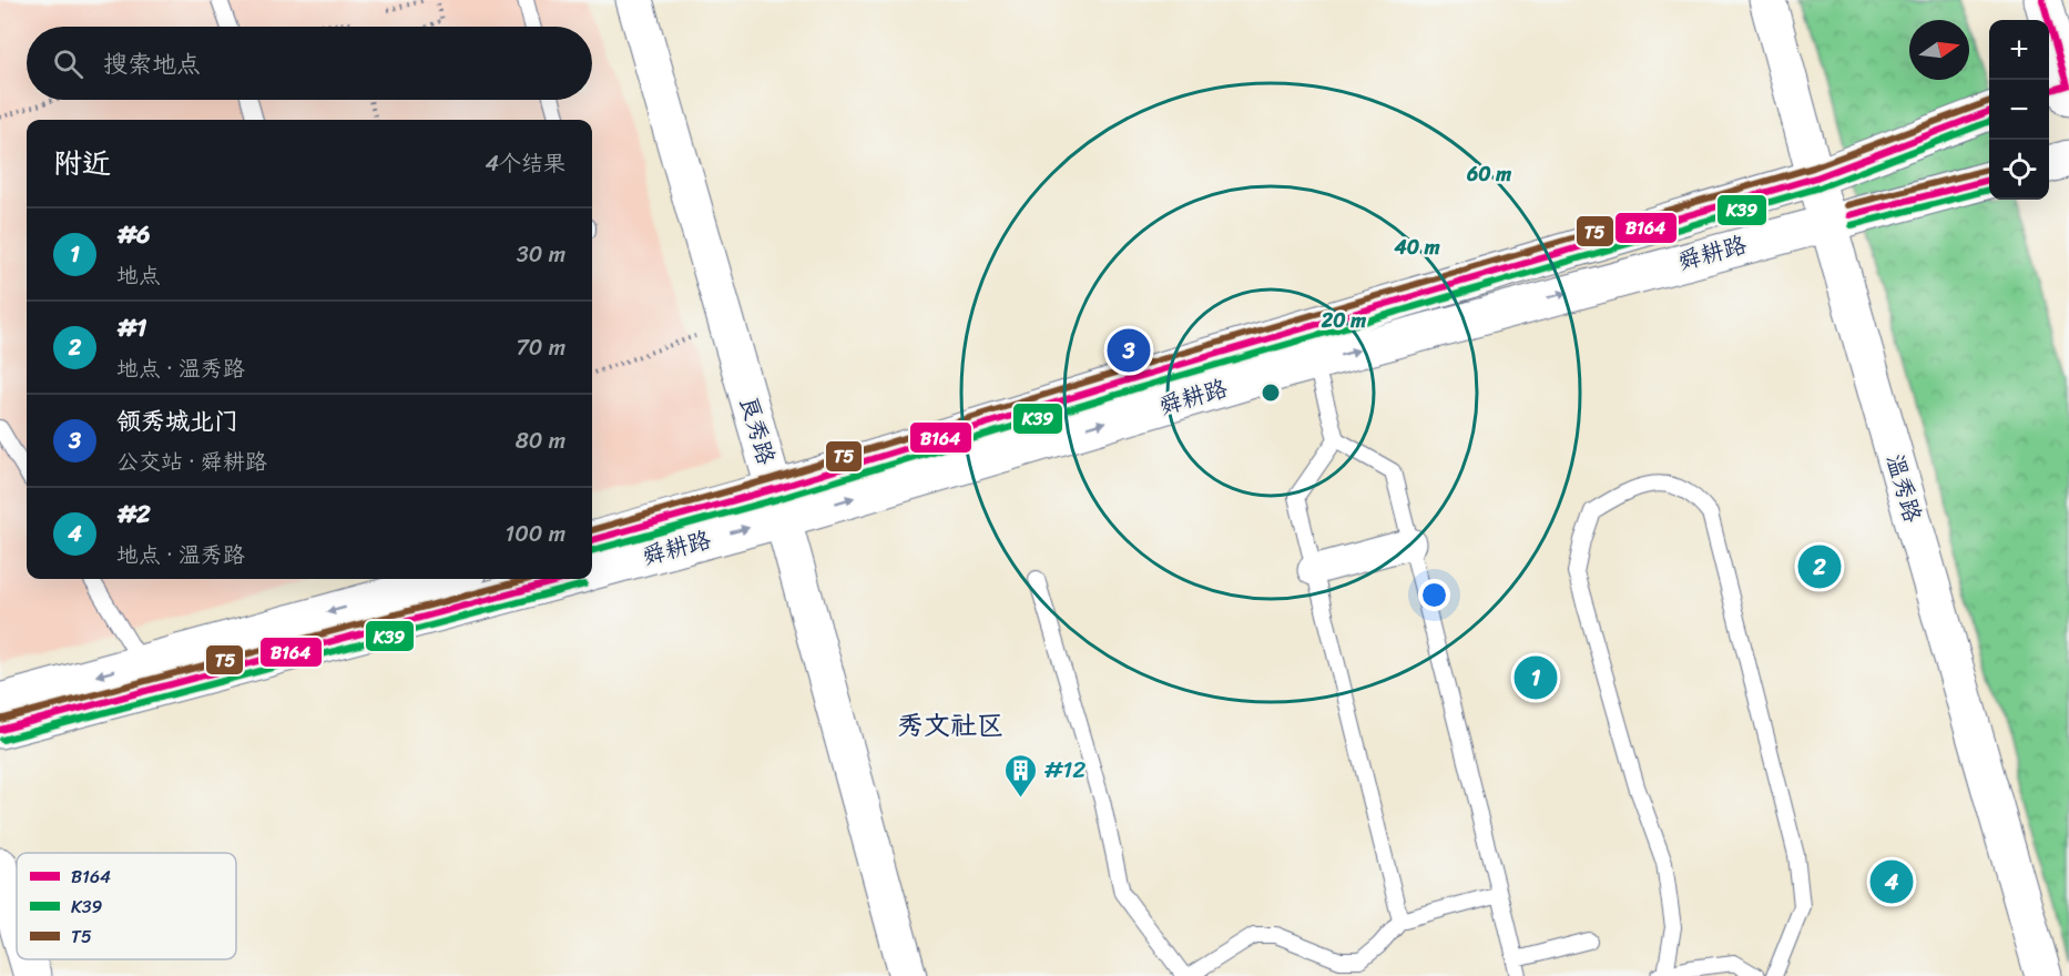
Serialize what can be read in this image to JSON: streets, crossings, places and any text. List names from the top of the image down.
{
  "streets": {
    "main road": ["舜耕路", "良秀路", "温秀路"]
  },
  "crossings": [
    ["舜耕路", "良秀路"],
    ["舜耕路", "温秀路"]
  ],
  "districts": ["秀文社区"],
  "places": {
    "building": ["#12"]
  },
  "lines": ["transit line B164", "transit line T5", "transit line K39"],
  "legend": ["B164", "K39", "T5"],
  "north": "right",
  "page": {
    "map_buttons": ["+", "−"],
    "search": "搜索地点",
    "heading": ["附近", "4个结果"],
    "list": [
      {
        "mark": "1",
        "name": "#6",
        "note": "地点",
        "value": "30 m"
      },
      {
        "mark": "2",
        "name": "#1",
        "note": "地点 · 温秀路",
        "value": "70 m"
      },
      {
        "mark": "3",
        "name": "领秀城北门",
        "note": "公交站 · 舜耕路",
        "value": "80 m"
      },
      {
        "mark": "4",
        "name": "#2",
        "note": "地点 · 温秀路",
        "value": "100 m"
      }
    ],
    "pins": [
      "3",
      "2",
      "1",
      "4"
    ]
  },
  "rings": ["60 m", "40 m", "20 m"]
}
